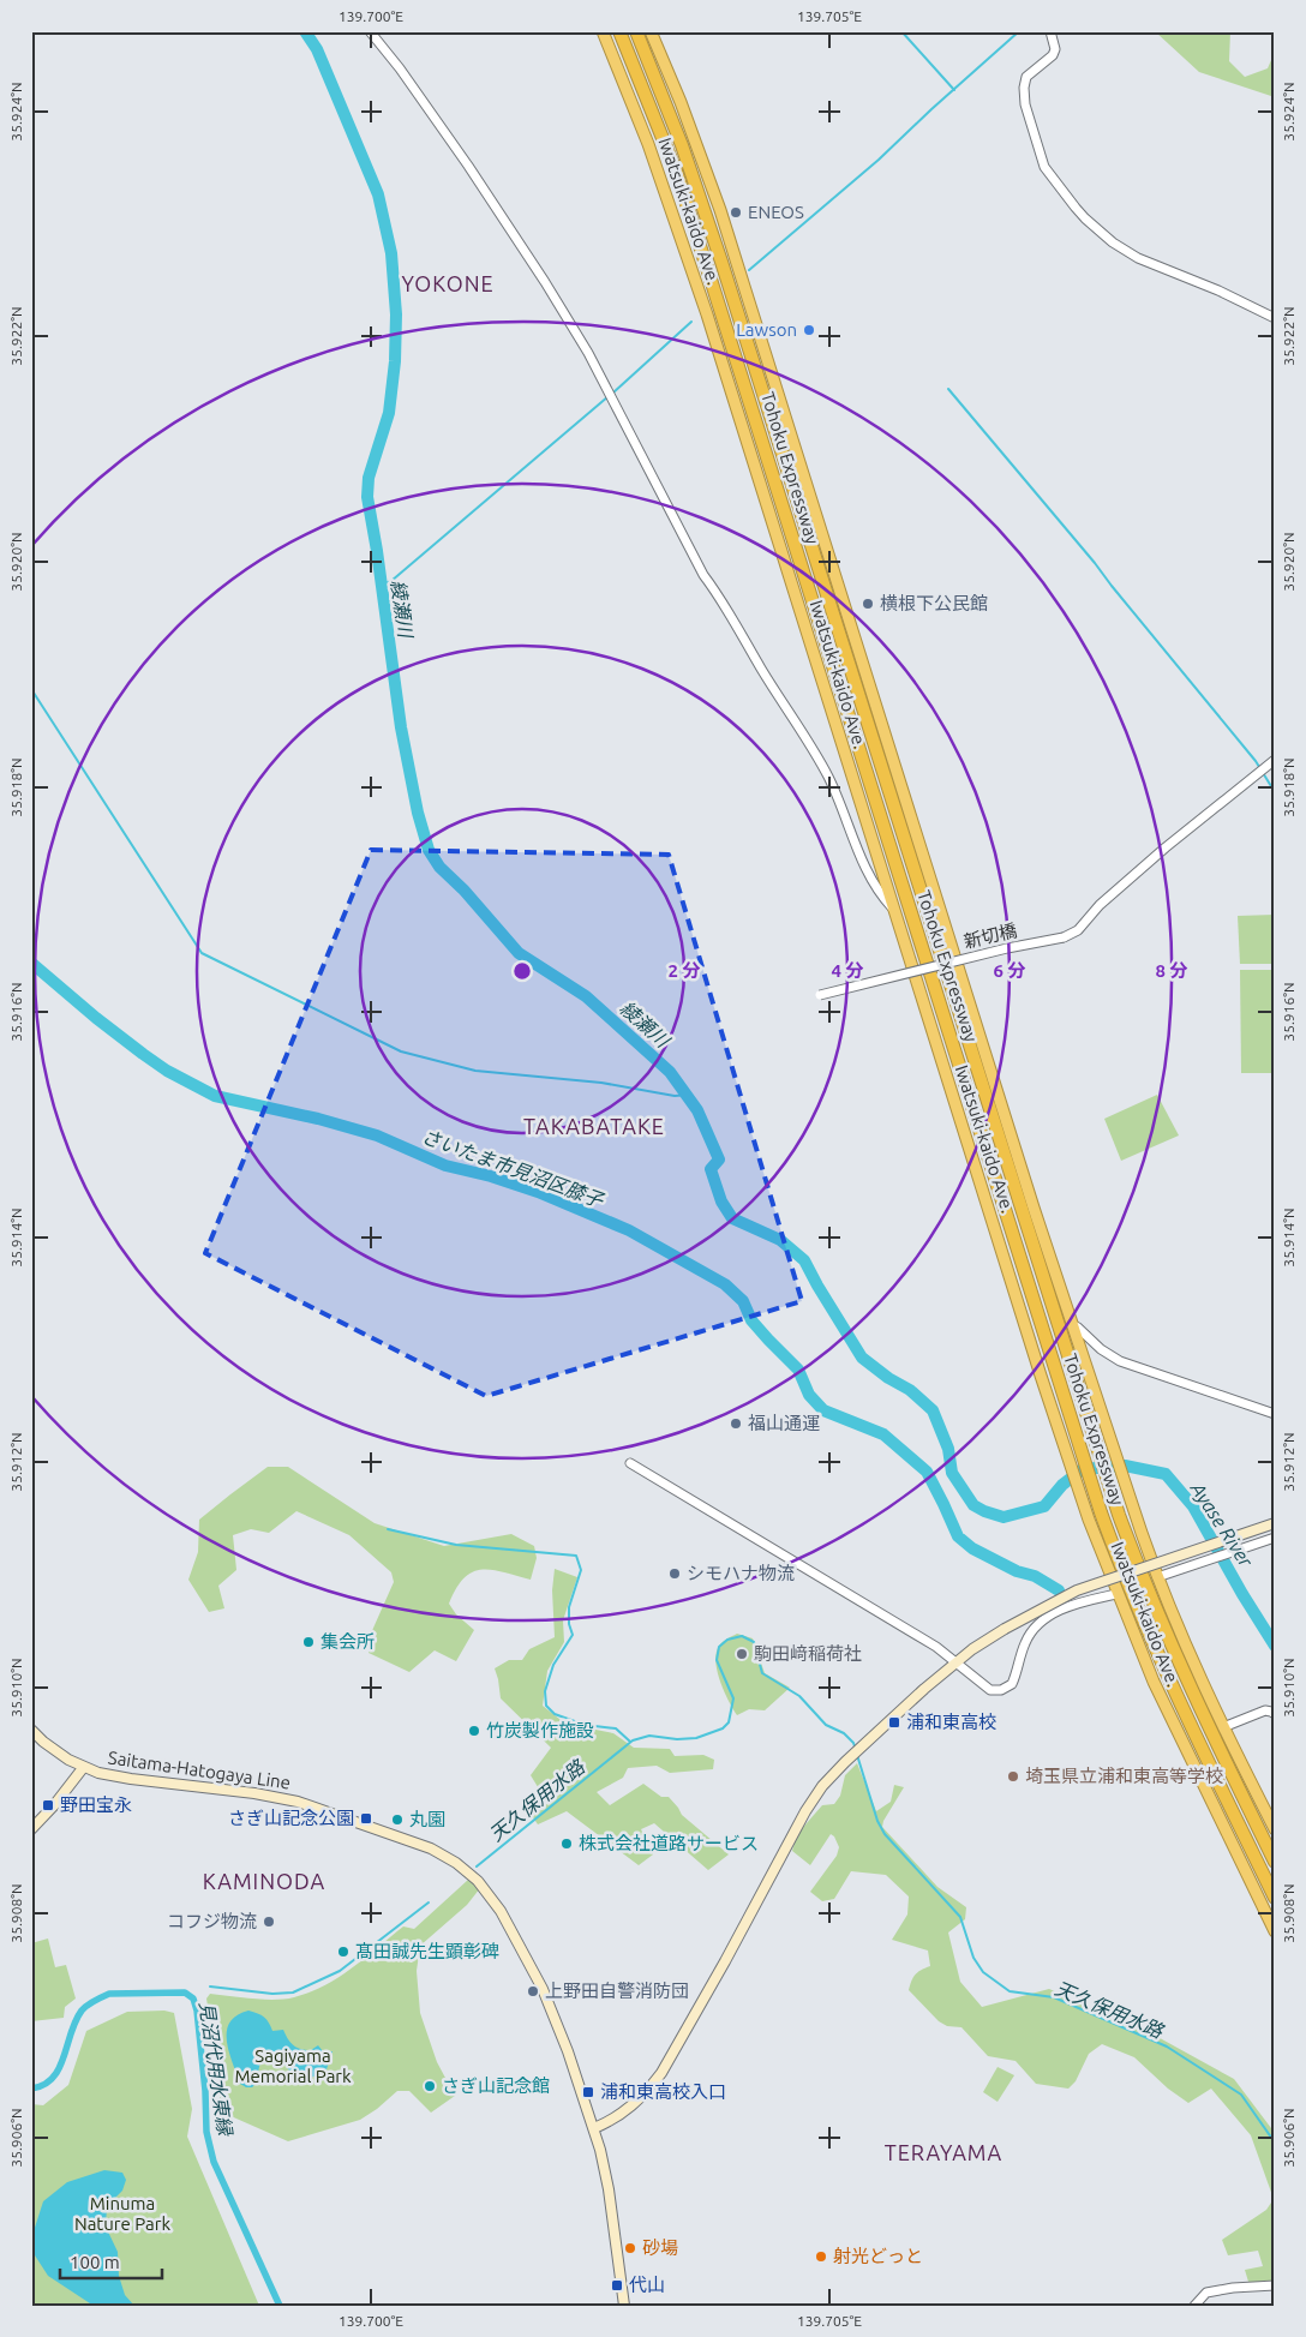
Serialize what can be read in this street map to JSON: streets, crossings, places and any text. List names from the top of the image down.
{
  "streets": {
    "highway": ["Iwatsuki-kaido Ave.", "Tohoku Expressway"],
    "main road": ["Saitama-Hatogaya Line"],
    "street": ["新切橋"]
  },
  "districts": [
    "YOKONE",
    "TAKABATAKE",
    "KAMINODA",
    "TERAYAMA"
  ],
  "water": [
    "綾瀬川",
    "さいたま市見沼区膝子",
    "Ayase River",
    "天久保用水路",
    "見沼代用水東縁"
  ],
  "parks": ["Sagiyama Memorial Park", "Minuma Nature Park"],
  "places": {
    "other": [
      "ENEOS",
      "Lawson",
      "横根下公民館",
      "福山通運",
      "シモハナ物流",
      "集会所",
      "駒田﨑稲荷社",
      "竹炭製作施設",
      "埼玉県立浦和東高等学校",
      "丸園",
      "株式会社道路サービス",
      "コフジ物流",
      "髙田誠先生顕彰碑",
      "上野田自警消防団",
      "さぎ山記念館",
      "砂場",
      "射光どっと"
    ],
    "transit": [
      "浦和東高校",
      "野田宝永",
      "さぎ山記念公園",
      "浦和東高校入口",
      "代山"
    ]
  },
  "scale_bar": "100 m",
  "coordinates": [
    "139.700°E",
    "139.705°E",
    "35.924°N",
    "35.922°N",
    "35.920°N",
    "35.918°N",
    "35.916°N",
    "35.914°N",
    "35.912°N",
    "35.910°N",
    "35.908°N",
    "35.906°N"
  ],
  "rings": [
    "2 分",
    "4 分",
    "6 分",
    "8 分"
  ]
}
